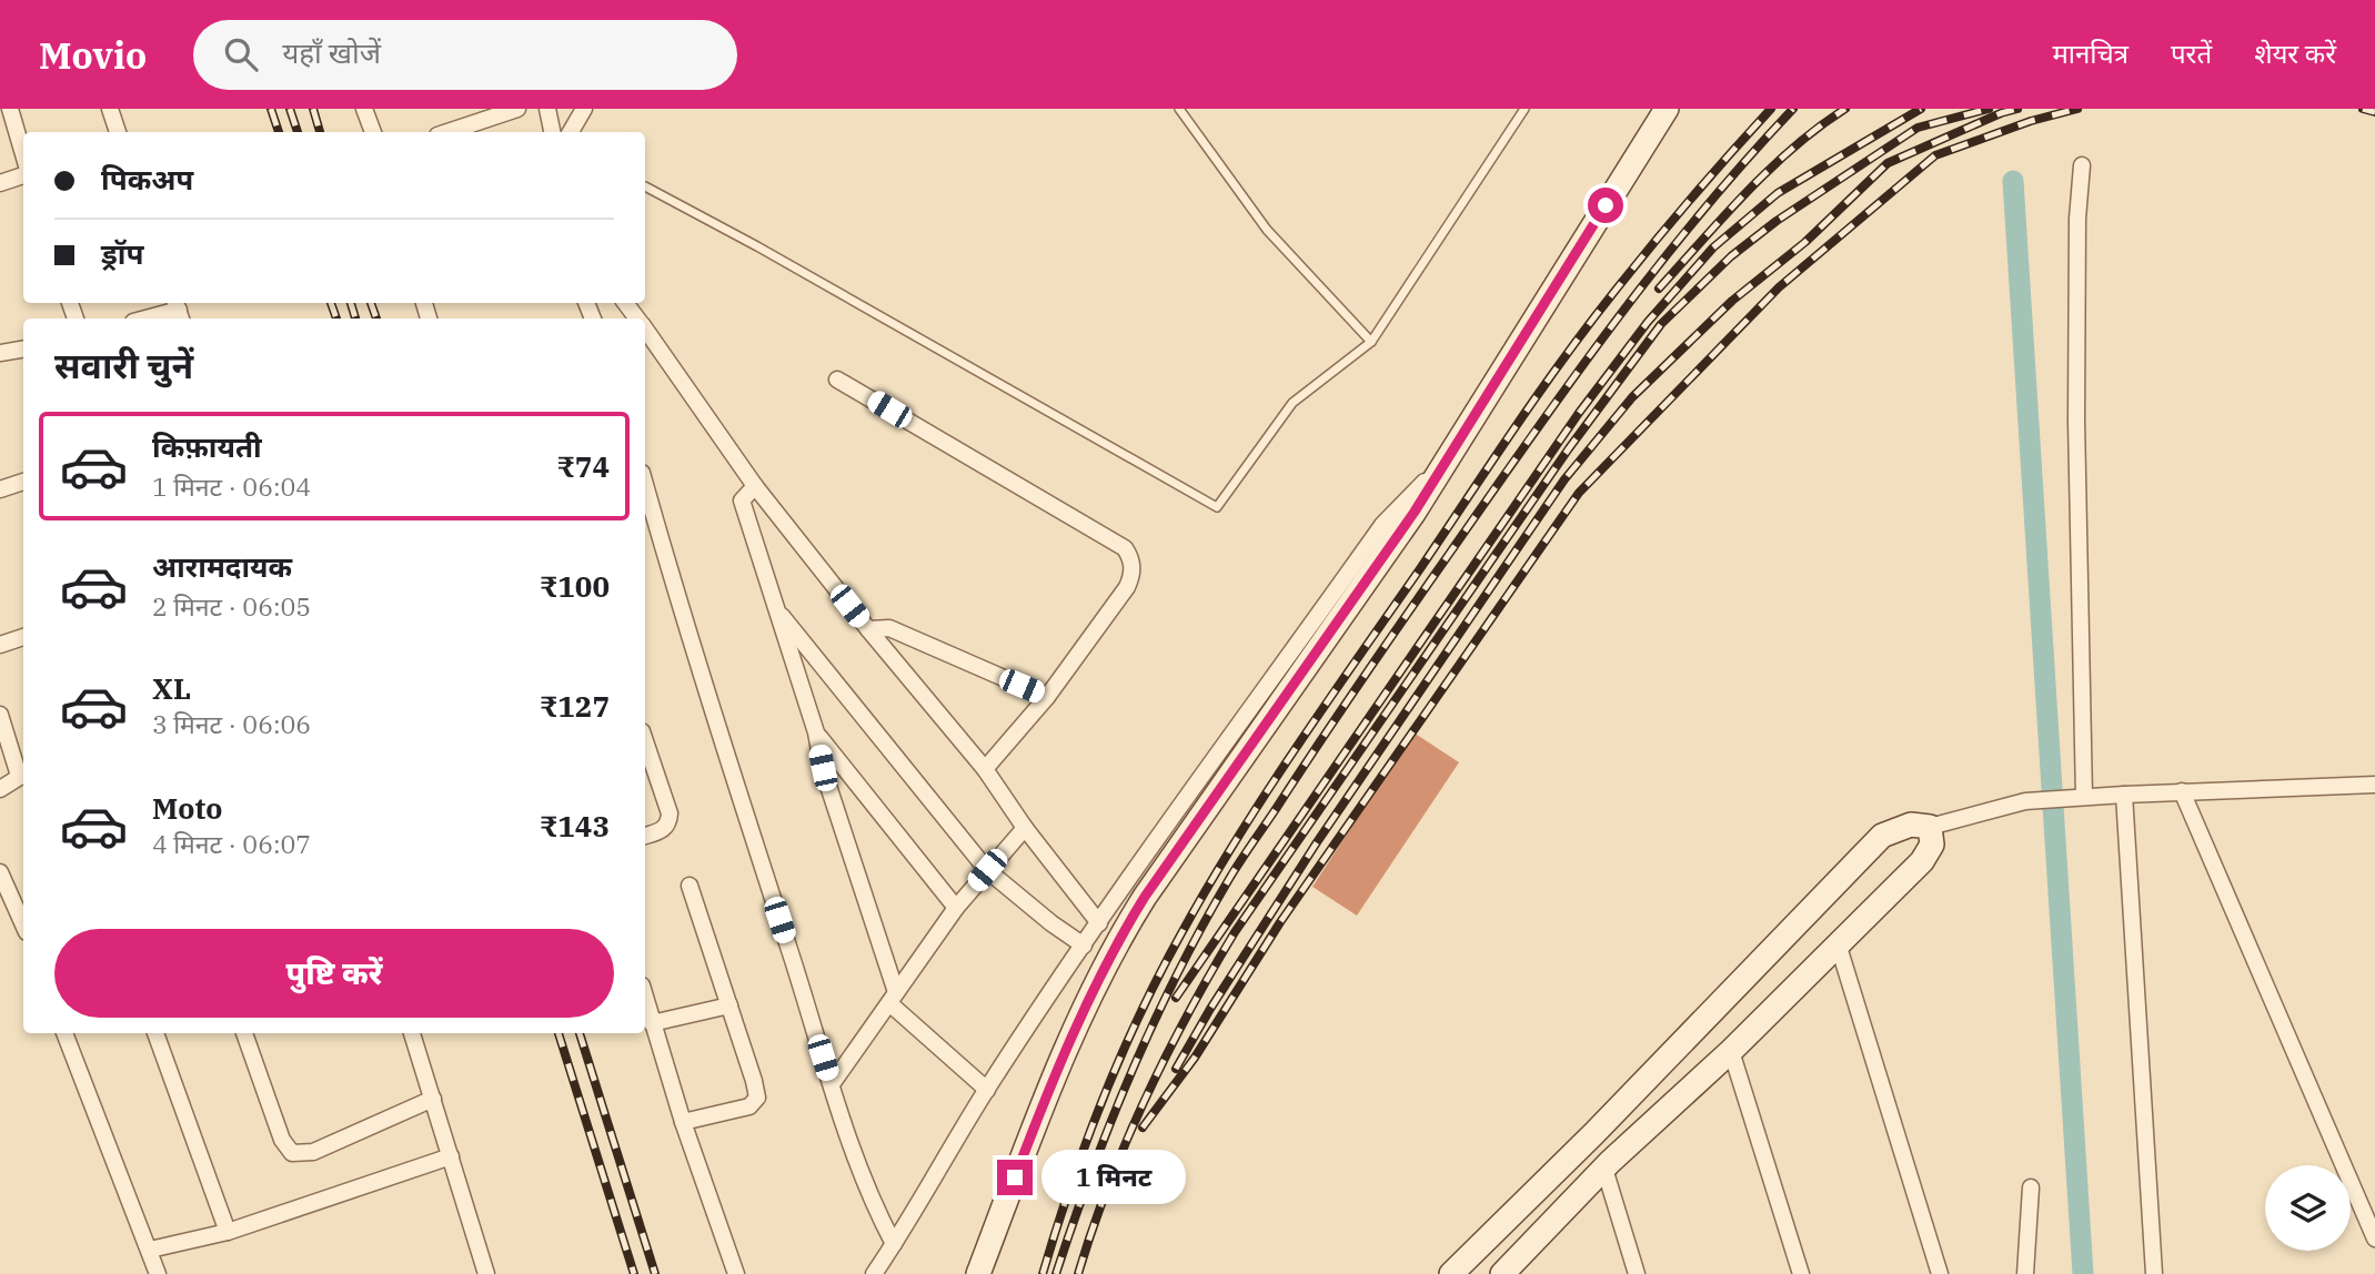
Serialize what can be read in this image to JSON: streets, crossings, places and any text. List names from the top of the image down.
{
  "page": {
    "header": "Movio",
    "search": "यहाँ खोजें",
    "nav": ["मानचित्र", "परतें", "शेयर करें"],
    "banner": ["पिकअप", "ड्रॉप"],
    "heading": "सवारी चुनें",
    "list": [
      {
        "name": "किफ़ायती",
        "note": "1 मिनट · 06:04",
        "value": "₹74"
      },
      {
        "name": "आरामदायक",
        "note": "2 मिनट · 06:05",
        "value": "₹100"
      },
      {
        "name": "XL",
        "note": "3 मिनट · 06:06",
        "value": "₹127"
      },
      {
        "name": "Moto",
        "note": "4 मिनट · 06:07",
        "value": "₹143"
      }
    ],
    "buttons": "पुष्टि करें",
    "bubble": "1 मिनट"
  }
}
